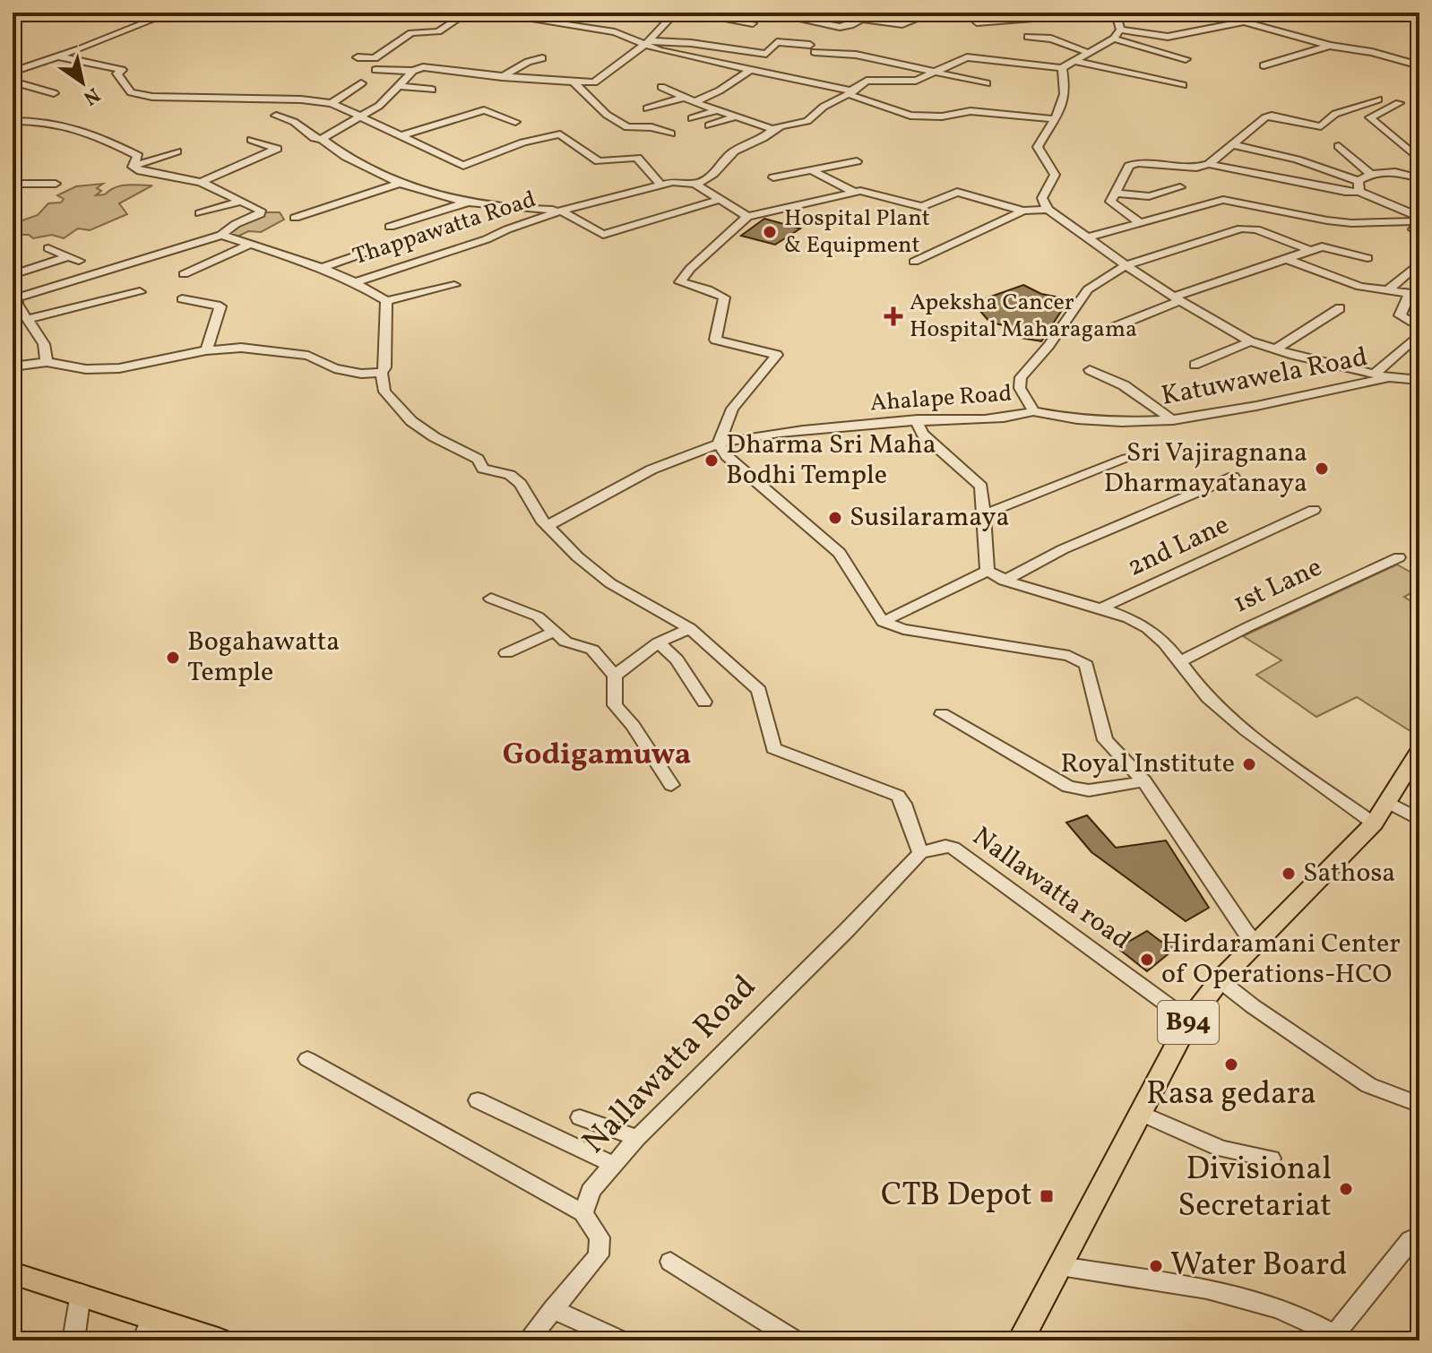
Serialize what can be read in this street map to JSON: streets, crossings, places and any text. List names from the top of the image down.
{
  "streets": {
    "main road": ["B94"],
    "street": [
      "Thappawatta Road",
      "Katuwawela Road",
      "Ahalape Road",
      "2nd Lane",
      "1st Lane",
      "Nallawatta road",
      "Nallawatta Road"
    ]
  },
  "crossings": [
    ["Katuwawela Road", "Ahalape Road"],
    ["Nallawatta road", "B94"],
    ["Nallawatta road", "Nallawatta Road"]
  ],
  "districts": ["Godigamuwa"],
  "places": {
    "other": [
      "Hospital Plant & Equipment",
      "Dharma Sri Maha Bodhi Temple",
      "Sri Vajiragnana Dharmayatanaya",
      "Susilaramaya",
      "Bogahawatta Temple",
      "Royal Institute",
      "Sathosa",
      "Hirdaramani Center of Operations-HCO",
      "Rasa gedara",
      "Divisional Secretariat",
      "Water Board"
    ],
    "health": ["Apeksha Cancer Hospital Maharagama"],
    "transit": ["CTB Depot"]
  },
  "north": "bottom right"
}
